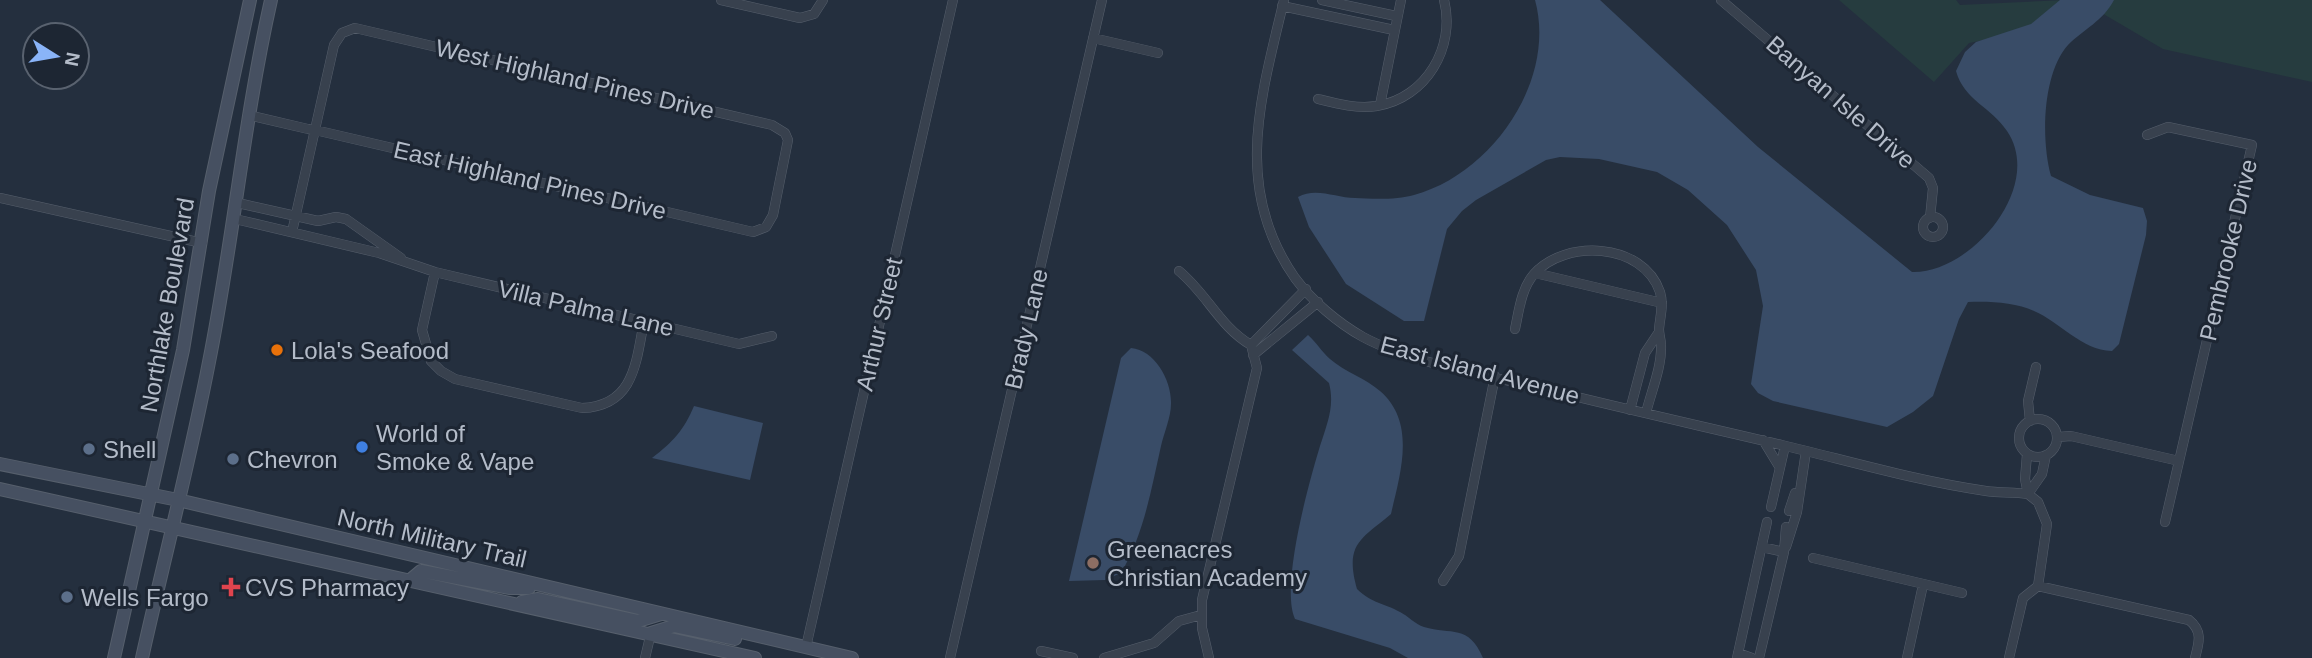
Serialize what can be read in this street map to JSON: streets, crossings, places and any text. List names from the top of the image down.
{
  "streets": {
    "main road": ["Northlake Boulevard", "North Military Trail"],
    "street": [
      "West Highland Pines Drive",
      "Banyan Isle Drive",
      "East Highland Pines Drive",
      "Pembrooke Drive",
      "Villa Palma Lane",
      "Arthur Street",
      "Brady Lane",
      "East Island Avenue"
    ]
  },
  "crossings": [
    ["West Highland Pines Drive", "East Highland Pines Drive"],
    ["East Highland Pines Drive", "Northlake Boulevard"],
    ["Northlake Boulevard", "Villa Palma Lane"],
    ["Northlake Boulevard", "North Military Trail"],
    ["Arthur Street", "North Military Trail"]
  ],
  "places": {
    "other": [
      "Lola's Seafood",
      "World of Smoke & Vape",
      "Shell",
      "Chevron",
      "Greenacres Christian Academy",
      "Wells Fargo"
    ],
    "health": ["CVS Pharmacy"]
  },
  "north": "right"
}
